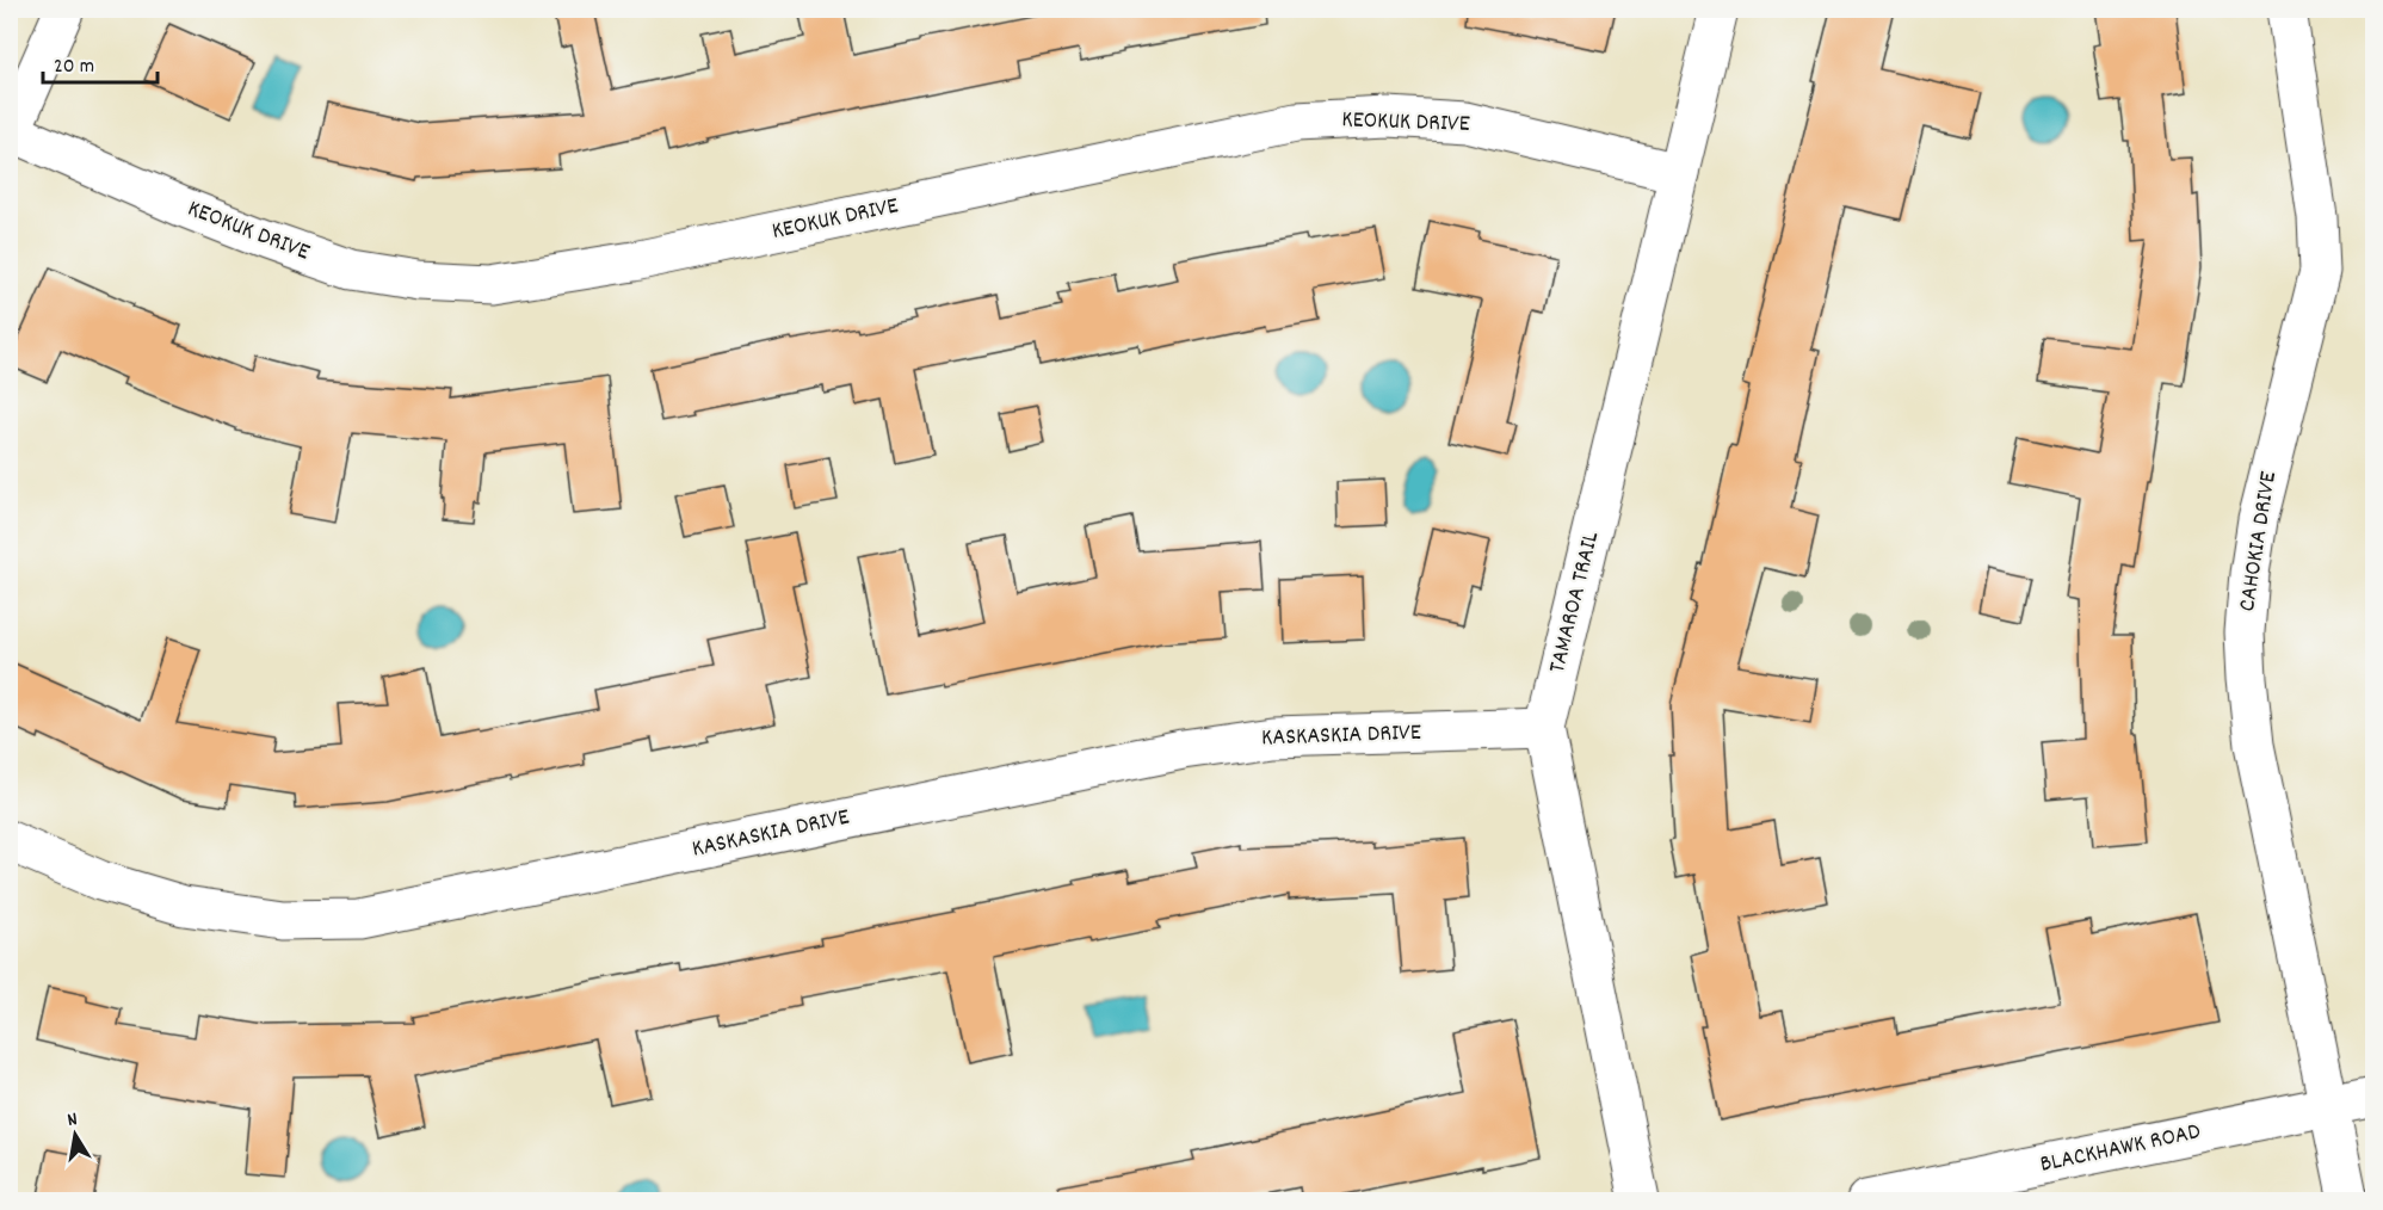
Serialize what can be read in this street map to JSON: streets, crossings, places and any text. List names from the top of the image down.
{
  "streets": {
    "street": [
      "KEOKUK DRIVE",
      "CAHOKIA DRIVE",
      "TAMAROA TRAIL",
      "KASKASKIA DRIVE",
      "BLACKHAWK ROAD"
    ]
  },
  "crossings": [
    ["KEOKUK DRIVE", "TAMAROA TRAIL"],
    ["CAHOKIA DRIVE", "BLACKHAWK ROAD"],
    ["TAMAROA TRAIL", "KASKASKIA DRIVE"]
  ],
  "scale_bar": "20 m",
  "north": "top"
}
